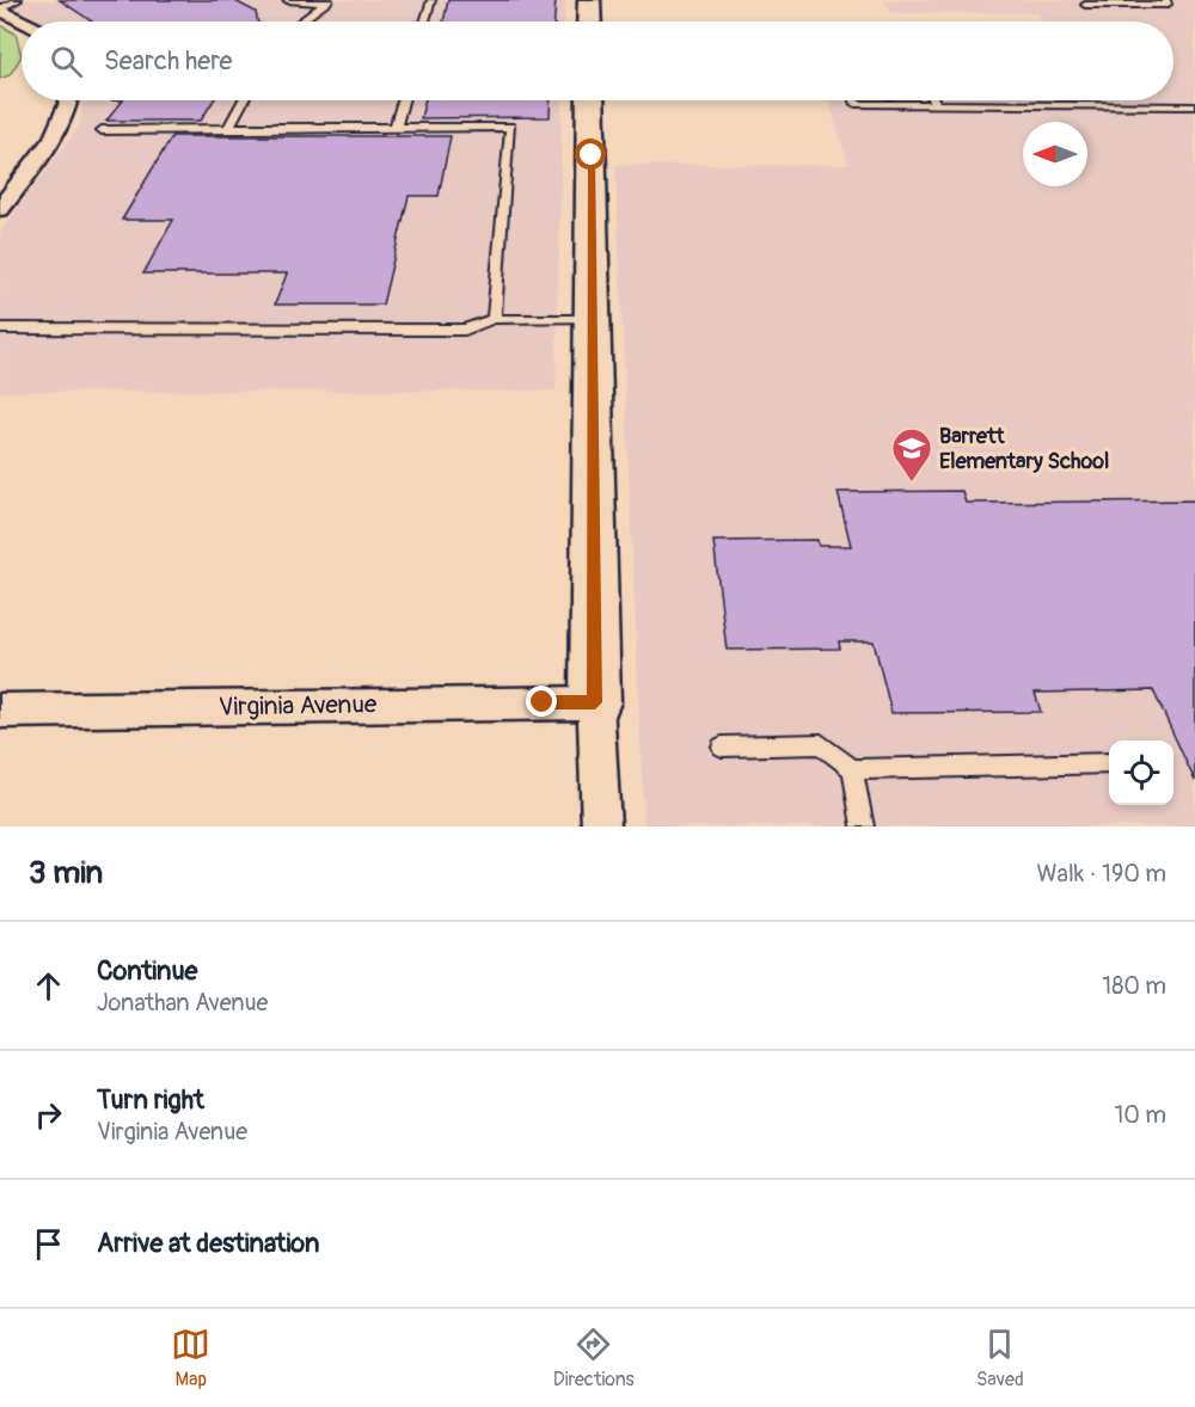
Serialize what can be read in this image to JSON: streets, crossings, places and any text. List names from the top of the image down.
{
  "streets": {
    "street": ["Virginia Avenue"]
  },
  "places": {
    "school or university": ["Barrett Elementary School"]
  },
  "north": "left",
  "page": {
    "search": "Search here",
    "heading": ["3 min", "Walk · 190 m"],
    "list": [
      ["Continue", "Jonathan Avenue", "180 m"],
      ["Turn right", "Virginia Avenue", "10 m"],
      "Arrive at destination"
    ],
    "nav": ["Map", "Directions", "Saved"]
  }
}
